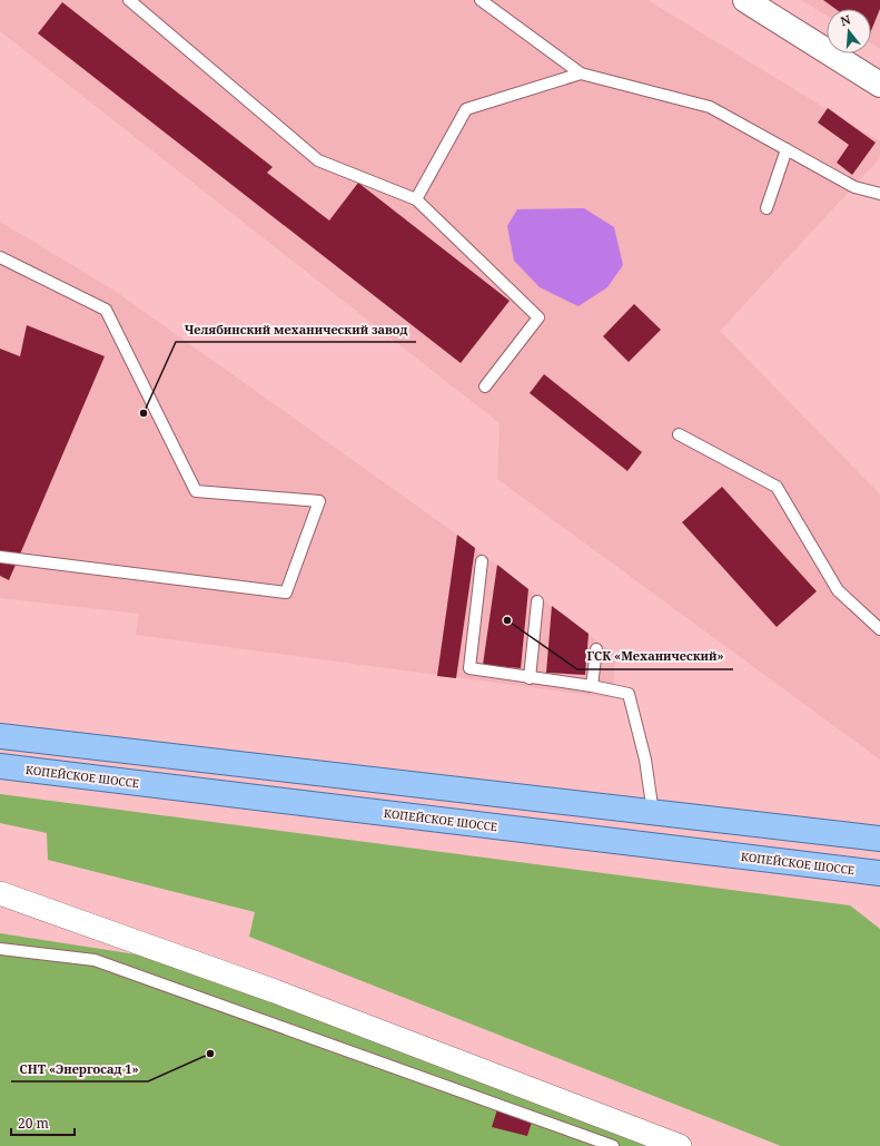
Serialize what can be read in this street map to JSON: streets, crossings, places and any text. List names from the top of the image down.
{
  "streets": {
    "main road": ["КОПЕЙСКОЕ ШОССЕ"]
  },
  "places": ["Челябинский механический завод", "ГСК «Механический»", "СНТ «Энергосад 1»"],
  "scale_bar": "20 m",
  "north": "top"
}
